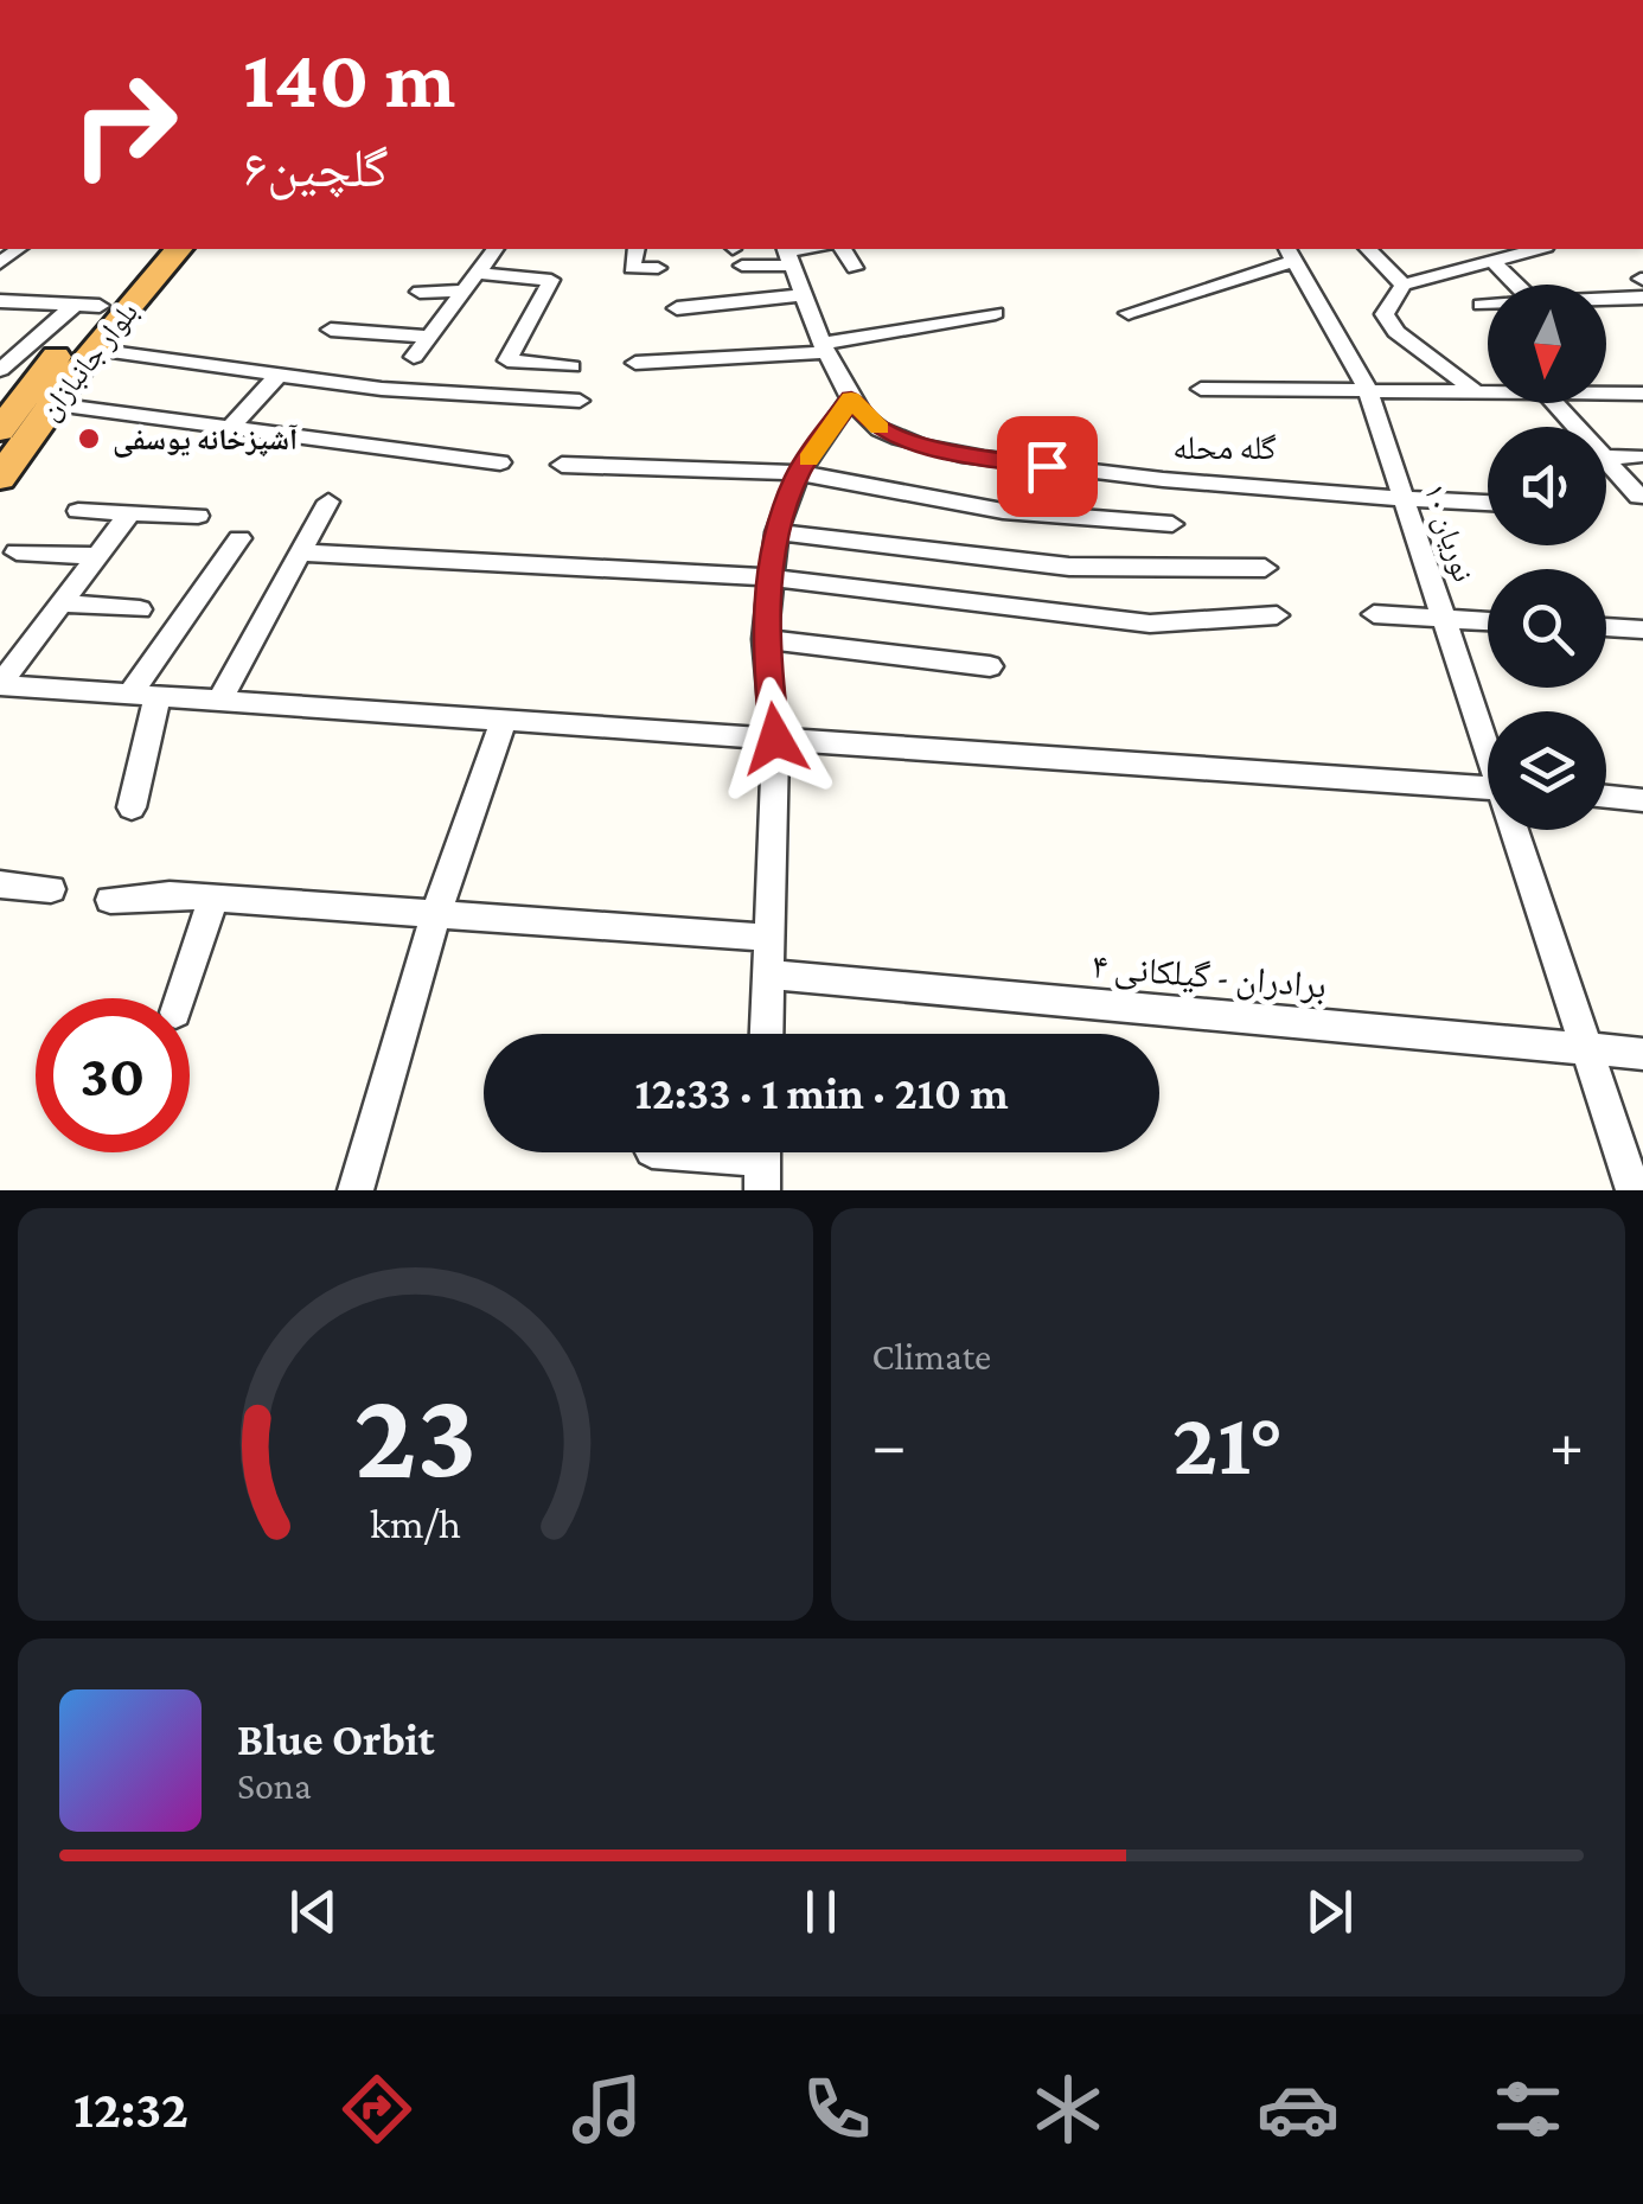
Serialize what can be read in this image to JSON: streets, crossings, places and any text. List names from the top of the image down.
{
  "streets": {
    "highway": ["بلوار جانبازان"],
    "street": ["نوریان ۱۰", "برادران - گیلکانی ۴"]
  },
  "crossings": [
    ["نوریان ۱۰", "برادران - گیلکانی ۴"]
  ],
  "districts": ["گله محله"],
  "places": ["آشپزخانه یوسفی"],
  "north": "bottom",
  "page": {
    "turn": ["140 m", "گلچین۶"],
    "limit": "30",
    "trip": "12:33 · 1 min · 210 m",
    "tile": "Climate",
    "heat": ["−", "21°", "+"],
    "song": ["Blue Orbit", "Sona"],
    "tabs": "12:32",
    "gauge": ["23", "km/h"]
  }
}
